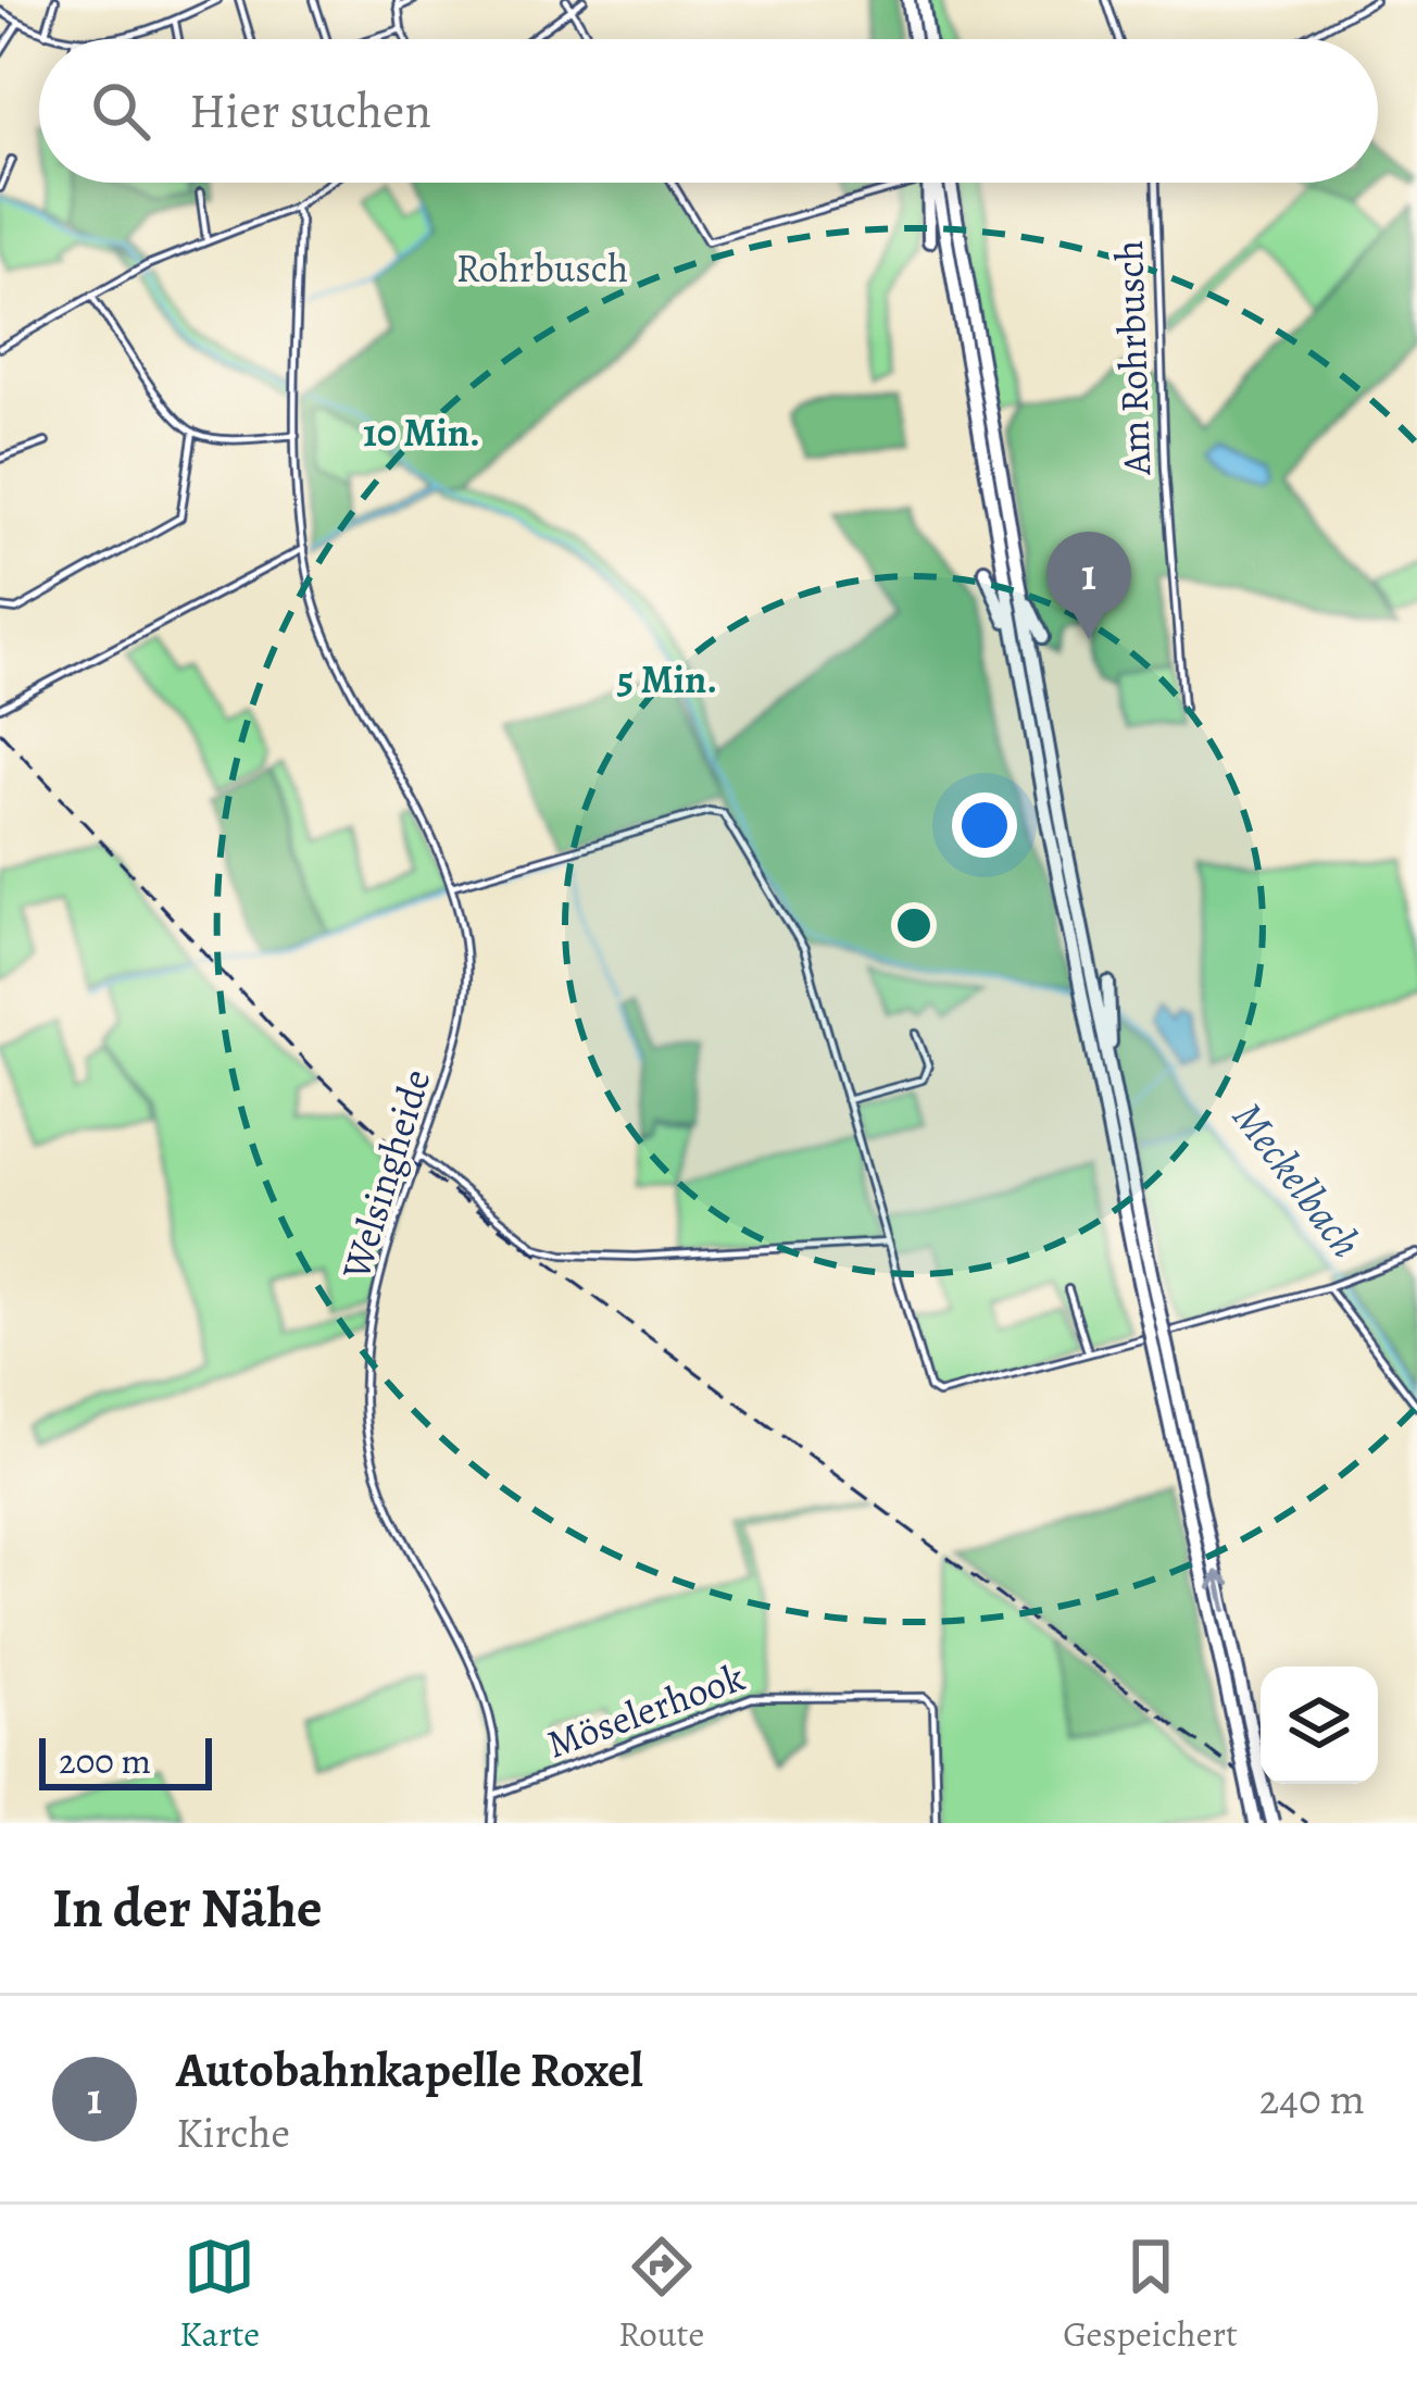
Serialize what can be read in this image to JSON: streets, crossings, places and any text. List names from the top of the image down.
{
  "streets": {
    "street": ["Am Rohrbusch", "Welsingheide", "Möselerhook"]
  },
  "crossings": [
    ["Welsingheide", "Möselerhook"]
  ],
  "water": ["Meckelbach"],
  "parks": ["Rohrbusch"],
  "scale_bar": "200 m",
  "page": {
    "search": "Hier suchen",
    "pins": "1",
    "scale": "200 m",
    "heading": "In der Nähe",
    "list": [
      {
        "mark": "1",
        "name": "Autobahnkapelle Roxel",
        "note": "Kirche",
        "value": "240 m"
      }
    ],
    "nav": ["Karte", "Route", "Gespeichert"]
  },
  "rings": ["10 Min.", "5 Min."]
}
